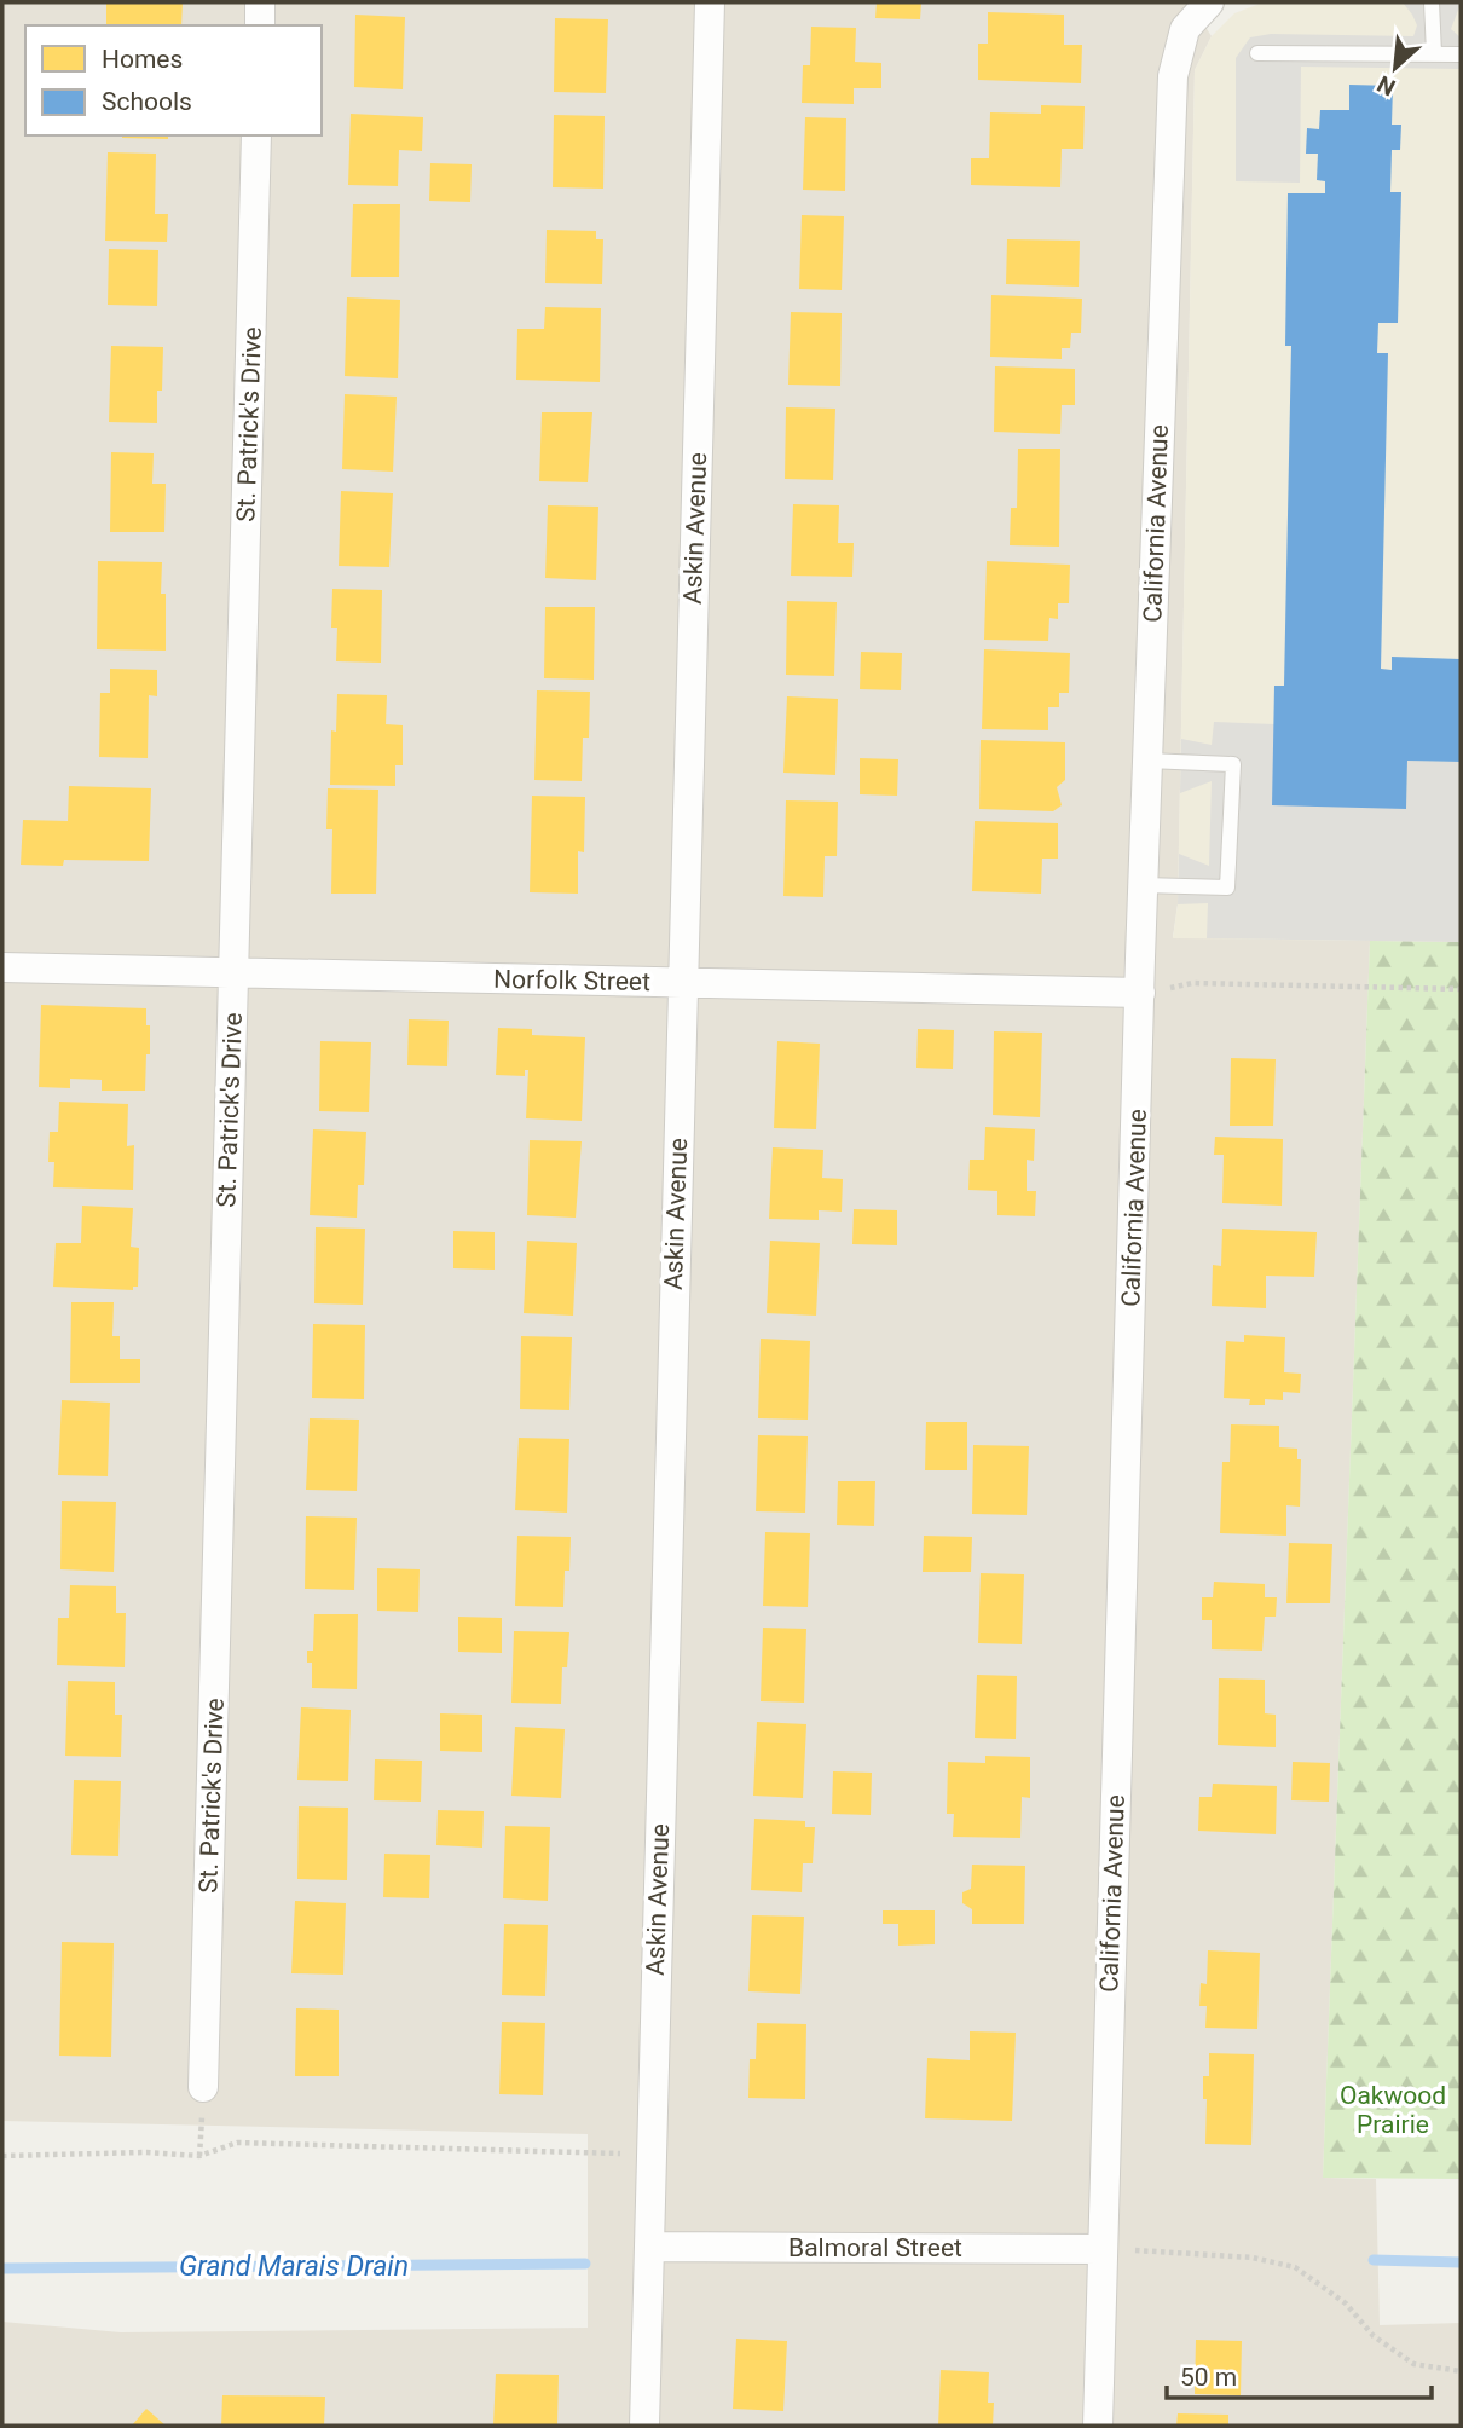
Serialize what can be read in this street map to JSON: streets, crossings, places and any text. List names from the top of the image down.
{
  "streets": {
    "street": [
      "St. Patrick's Drive",
      "California Avenue",
      "Askin Avenue",
      "Norfolk Street",
      "Balmoral Street"
    ]
  },
  "crossings": [
    ["St. Patrick's Drive", "Norfolk Street"],
    ["California Avenue", "Norfolk Street"],
    ["California Avenue", "Balmoral Street"],
    ["Askin Avenue", "Norfolk Street"],
    ["Askin Avenue", "Balmoral Street"]
  ],
  "water": ["Grand Marais Drain"],
  "parks": ["Oakwood Prairie"],
  "legend": ["Homes", "Schools"],
  "scale_bar": "50 m",
  "north": "bottom left"
}
